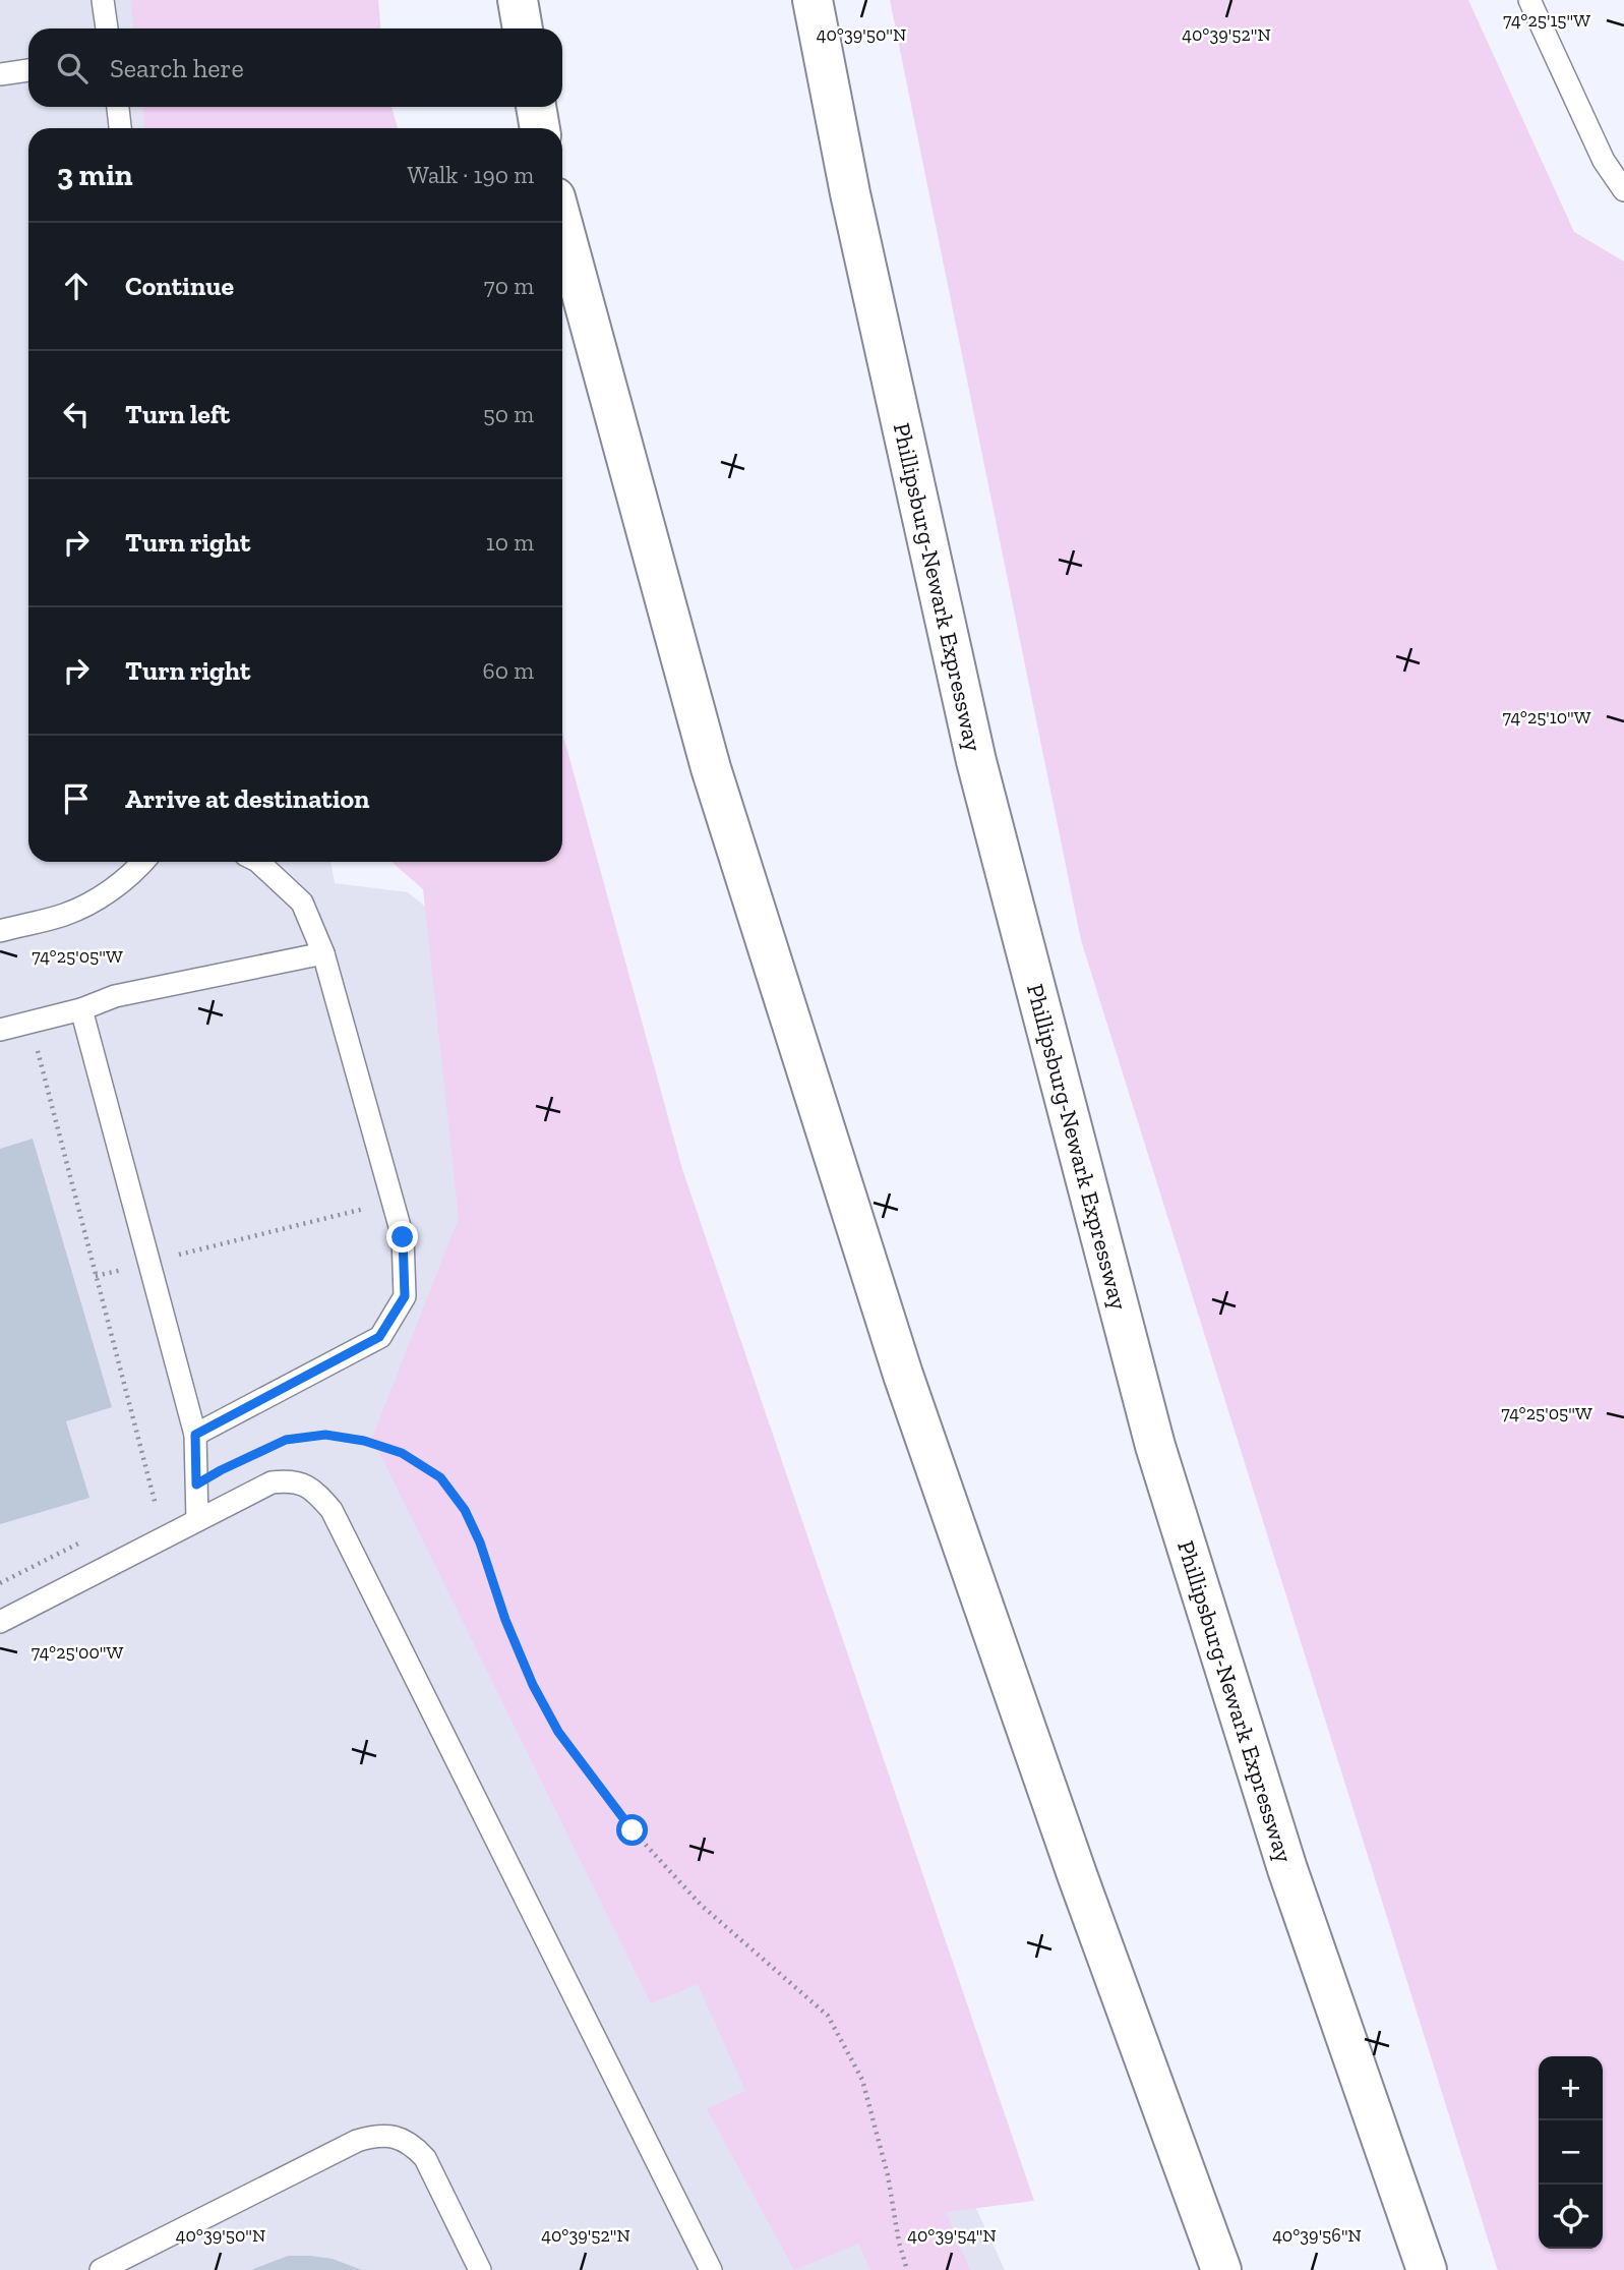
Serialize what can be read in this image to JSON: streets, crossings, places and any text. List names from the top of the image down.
{
  "streets": {
    "highway": ["Phillipsburg-Newark Expressway"]
  },
  "page": {
    "search": "Search here",
    "heading": ["3 min", "Walk · 190 m"],
    "list": [
      ["Continue", "70 m"],
      ["Turn left", "50 m"],
      ["Turn right", "10 m"],
      ["Turn right", "60 m"],
      "Arrive at destination"
    ],
    "map_buttons": ["+", "−"]
  },
  "coordinates": [
    "74°25'15\"W",
    "40°39'50\"N",
    "40°39'52\"N",
    "74°25'10\"W",
    "74°25'05\"W",
    "74°25'00\"W",
    "40°39'54\"N",
    "40°39'56\"N"
  ]
}
